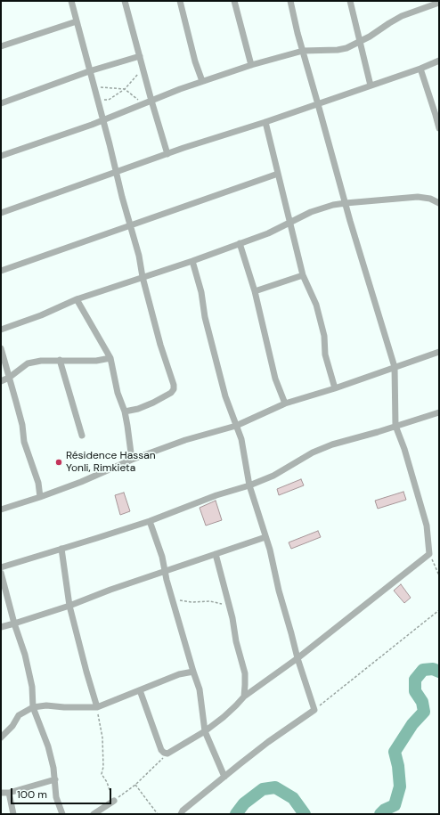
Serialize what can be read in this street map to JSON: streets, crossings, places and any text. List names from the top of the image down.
{
  "places": ["Résidence Hassan Yonli, Rimkieta"],
  "scale_bar": "100 m"
}
